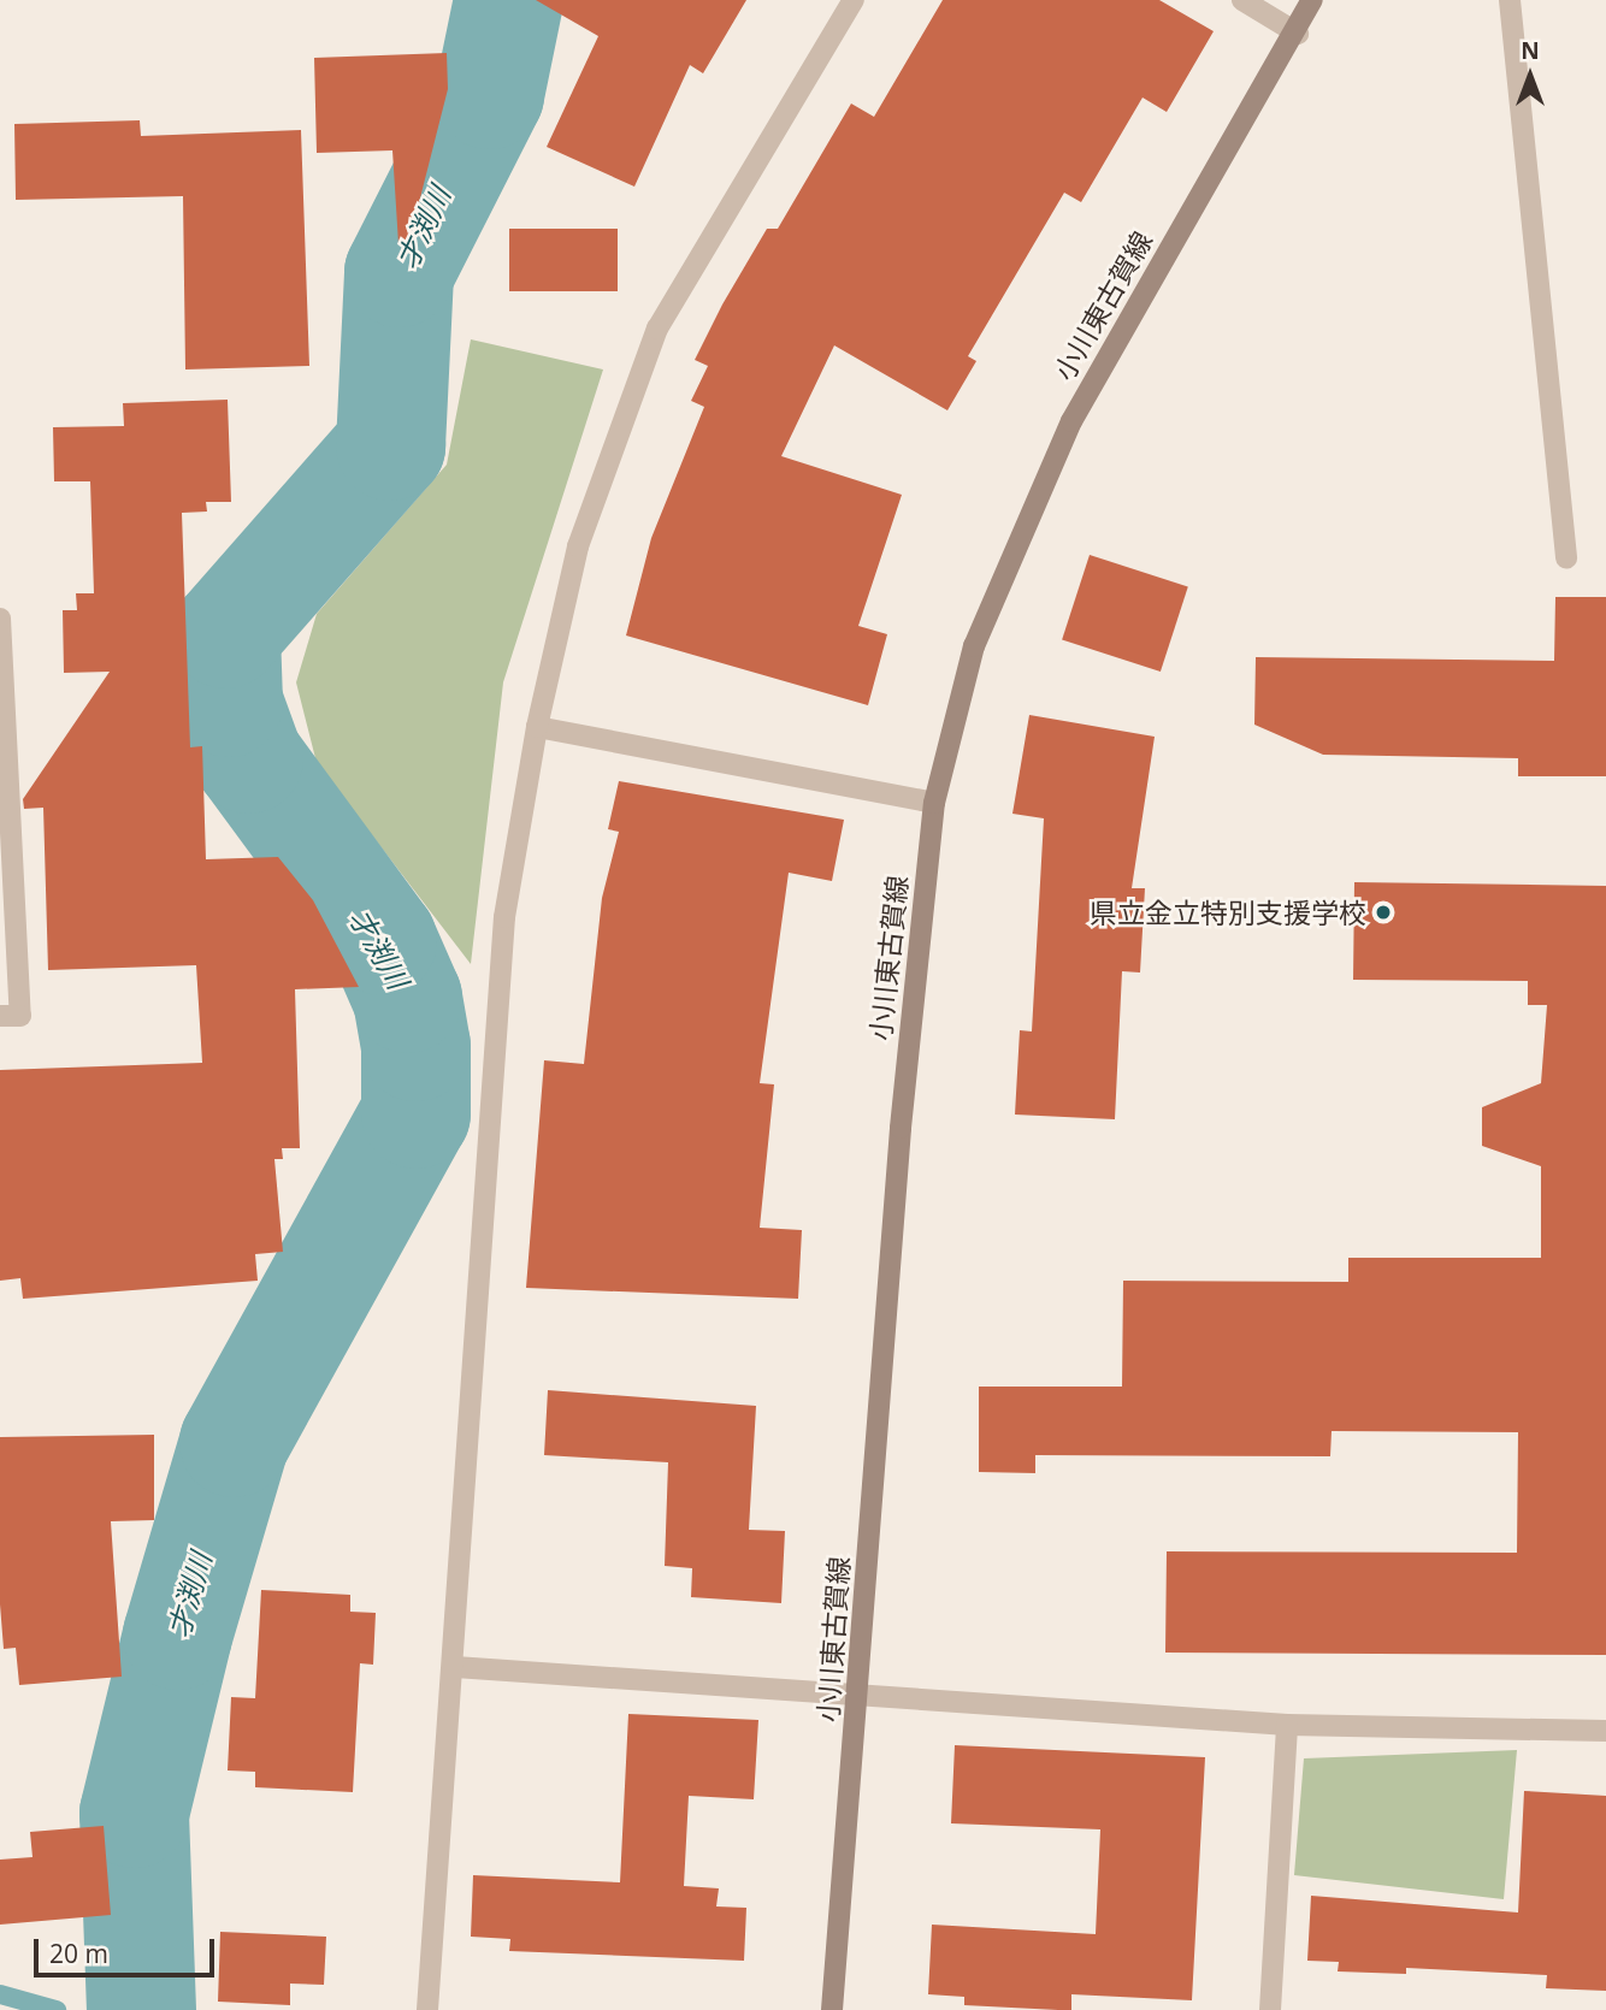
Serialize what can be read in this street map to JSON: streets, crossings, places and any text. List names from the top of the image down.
{
  "streets": {
    "street": ["小川東古賀線"]
  },
  "water": ["才渕川"],
  "places": ["県立金立特別支援学校"],
  "scale_bar": "20 m",
  "north": "top"
}
